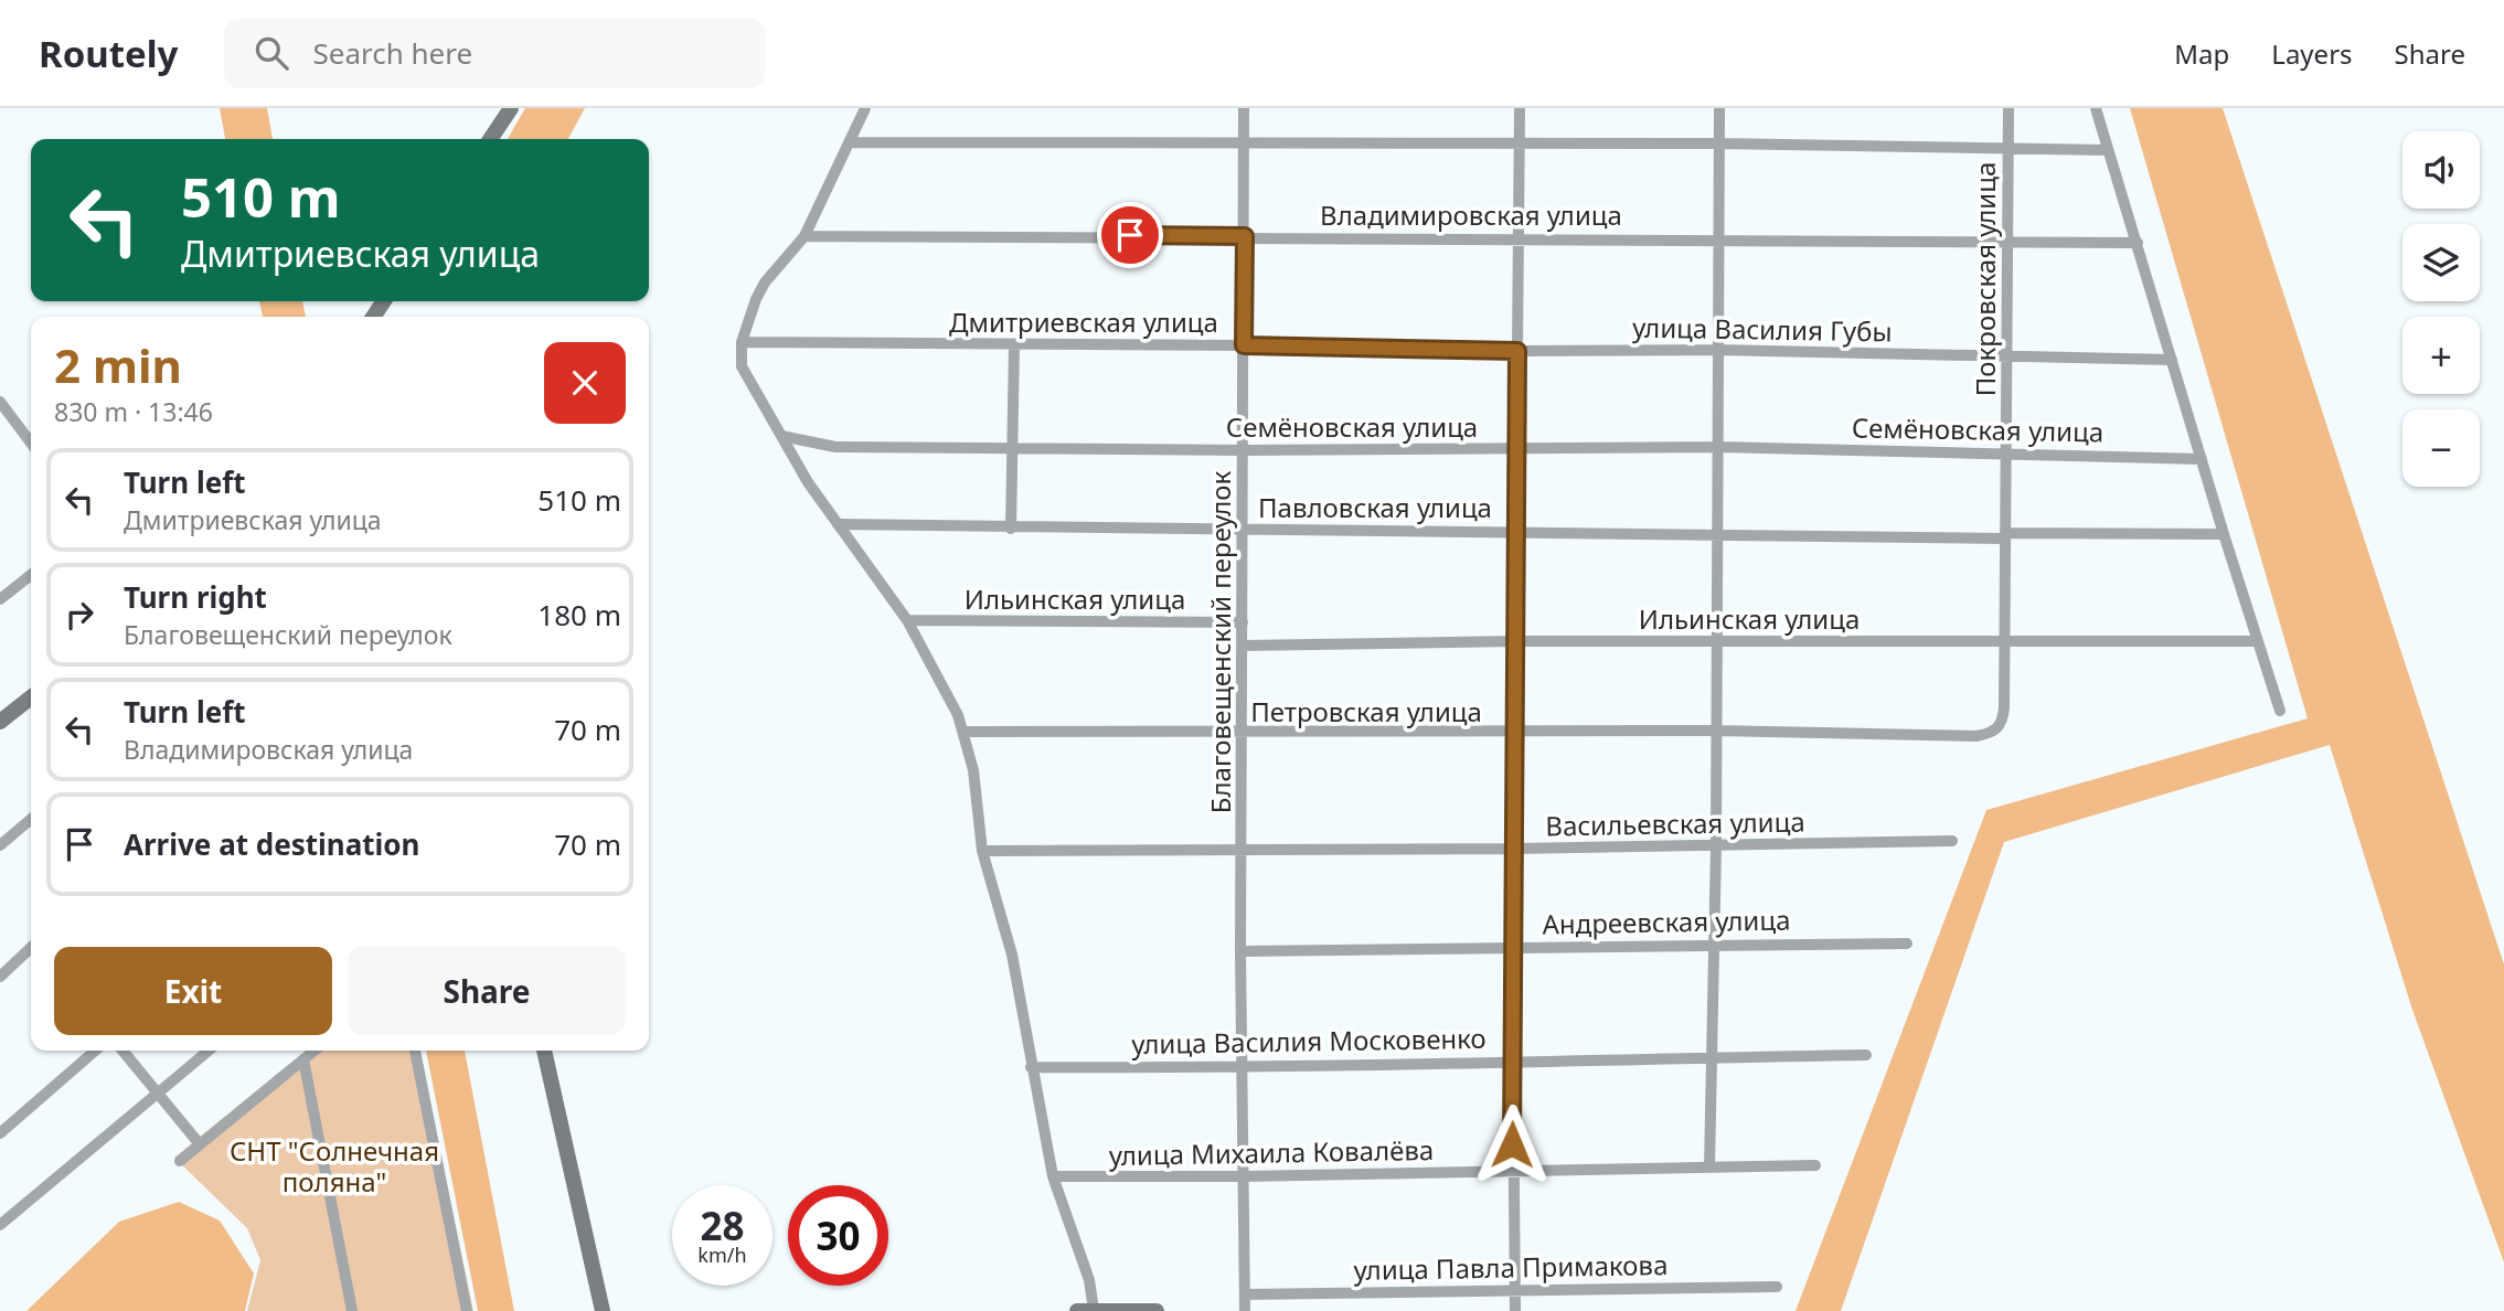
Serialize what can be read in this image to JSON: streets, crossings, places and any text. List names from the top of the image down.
{
  "streets": {
    "street": [
      "Владимировская улица",
      "Покровская улица",
      "Дмитриевская улица",
      "улица Василия Губы",
      "Семёновская улица",
      "Павловская улица",
      "Ильинская улица",
      "Благовещенский переулок",
      "Петровская улица",
      "Васильевская улица",
      "Андреевская улица",
      "улица Василия Московенко",
      "улица Михаила Ковалёва",
      "улица Павла Примакова"
    ]
  },
  "crossings": [
    ["Владимировская улица", "Покровская улица"],
    ["Владимировская улица", "Благовещенский переулок"],
    ["Покровская улица", "улица Василия Губы"],
    ["Покровская улица", "Семёновская улица"],
    ["Покровская улица", "Павловская улица"],
    ["Покровская улица", "Ильинская улица"],
    ["Покровская улица", "Петровская улица"],
    ["Дмитриевская улица", "улица Василия Губы"],
    ["Дмитриевская улица", "Благовещенский переулок"],
    ["Семёновская улица", "Благовещенский переулок"],
    ["Павловская улица", "Благовещенский переулок"],
    ["Ильинская улица", "Благовещенский переулок"],
    ["Благовещенский переулок", "Петровская улица"],
    ["Благовещенский переулок", "Васильевская улица"],
    ["Благовещенский переулок", "Андреевская улица"],
    ["Благовещенский переулок", "улица Василия Московенко"],
    ["Благовещенский переулок", "улица Михаила Ковалёва"],
    ["Благовещенский переулок", "улица Павла Примакова"]
  ],
  "parks": ["СНТ \"Солнечная поляна\""],
  "page": {
    "header": "Routely",
    "search": "Search here",
    "nav": ["Map", "Layers", "Share"],
    "map_buttons": ["+", "−"],
    "turn": ["510 m", "Дмитриевская улица"],
    "heading": ["2 min", "830 m · 13:46"],
    "list": [
      {
        "name": "Turn left",
        "note": "Дмитриевская улица",
        "value": "510 m"
      },
      {
        "name": "Turn right",
        "note": "Благовещенский переулок",
        "value": "180 m"
      },
      {
        "name": "Turn left",
        "note": "Владимировская улица",
        "value": "70 m"
      },
      {
        "name": "Arrive at destination",
        "value": "70 m"
      }
    ],
    "buttons": ["Exit", "Share"],
    "speed": "28 km/h",
    "limit": "30"
  }
}
